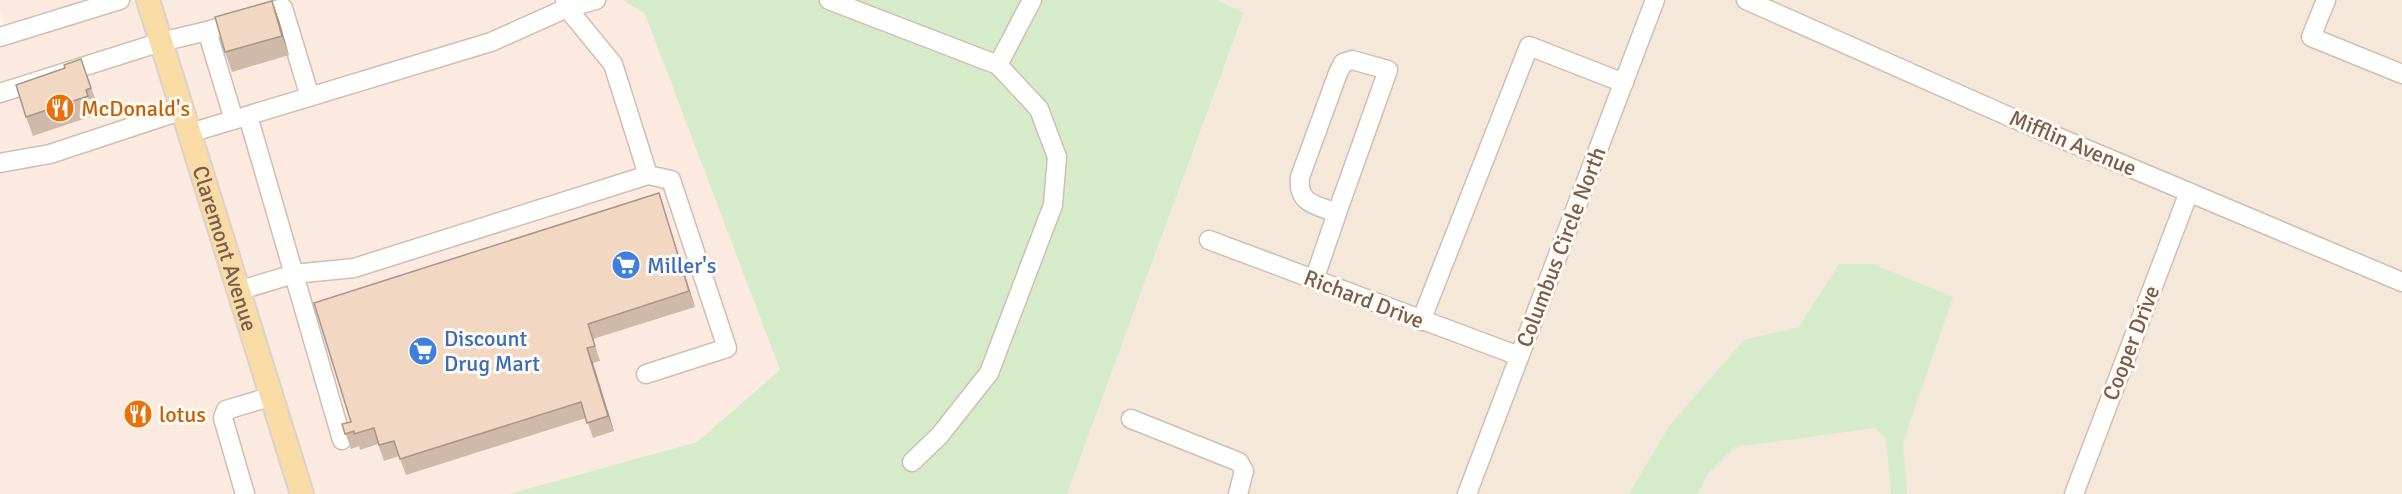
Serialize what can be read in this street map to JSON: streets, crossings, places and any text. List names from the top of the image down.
{
  "streets": {
    "main road": ["Claremont Avenue"],
    "street": [
      "Mifflin Avenue",
      "Columbus Circle North",
      "Richard Drive",
      "Cooper Drive"
    ]
  },
  "crossings": [
    ["Mifflin Avenue", "Cooper Drive"],
    ["Columbus Circle North", "Richard Drive"]
  ],
  "places": {
    "restaurant": ["McDonald's", "lotus"],
    "supermarket": ["Miller's", "Discount Drug Mart"]
  }
}
